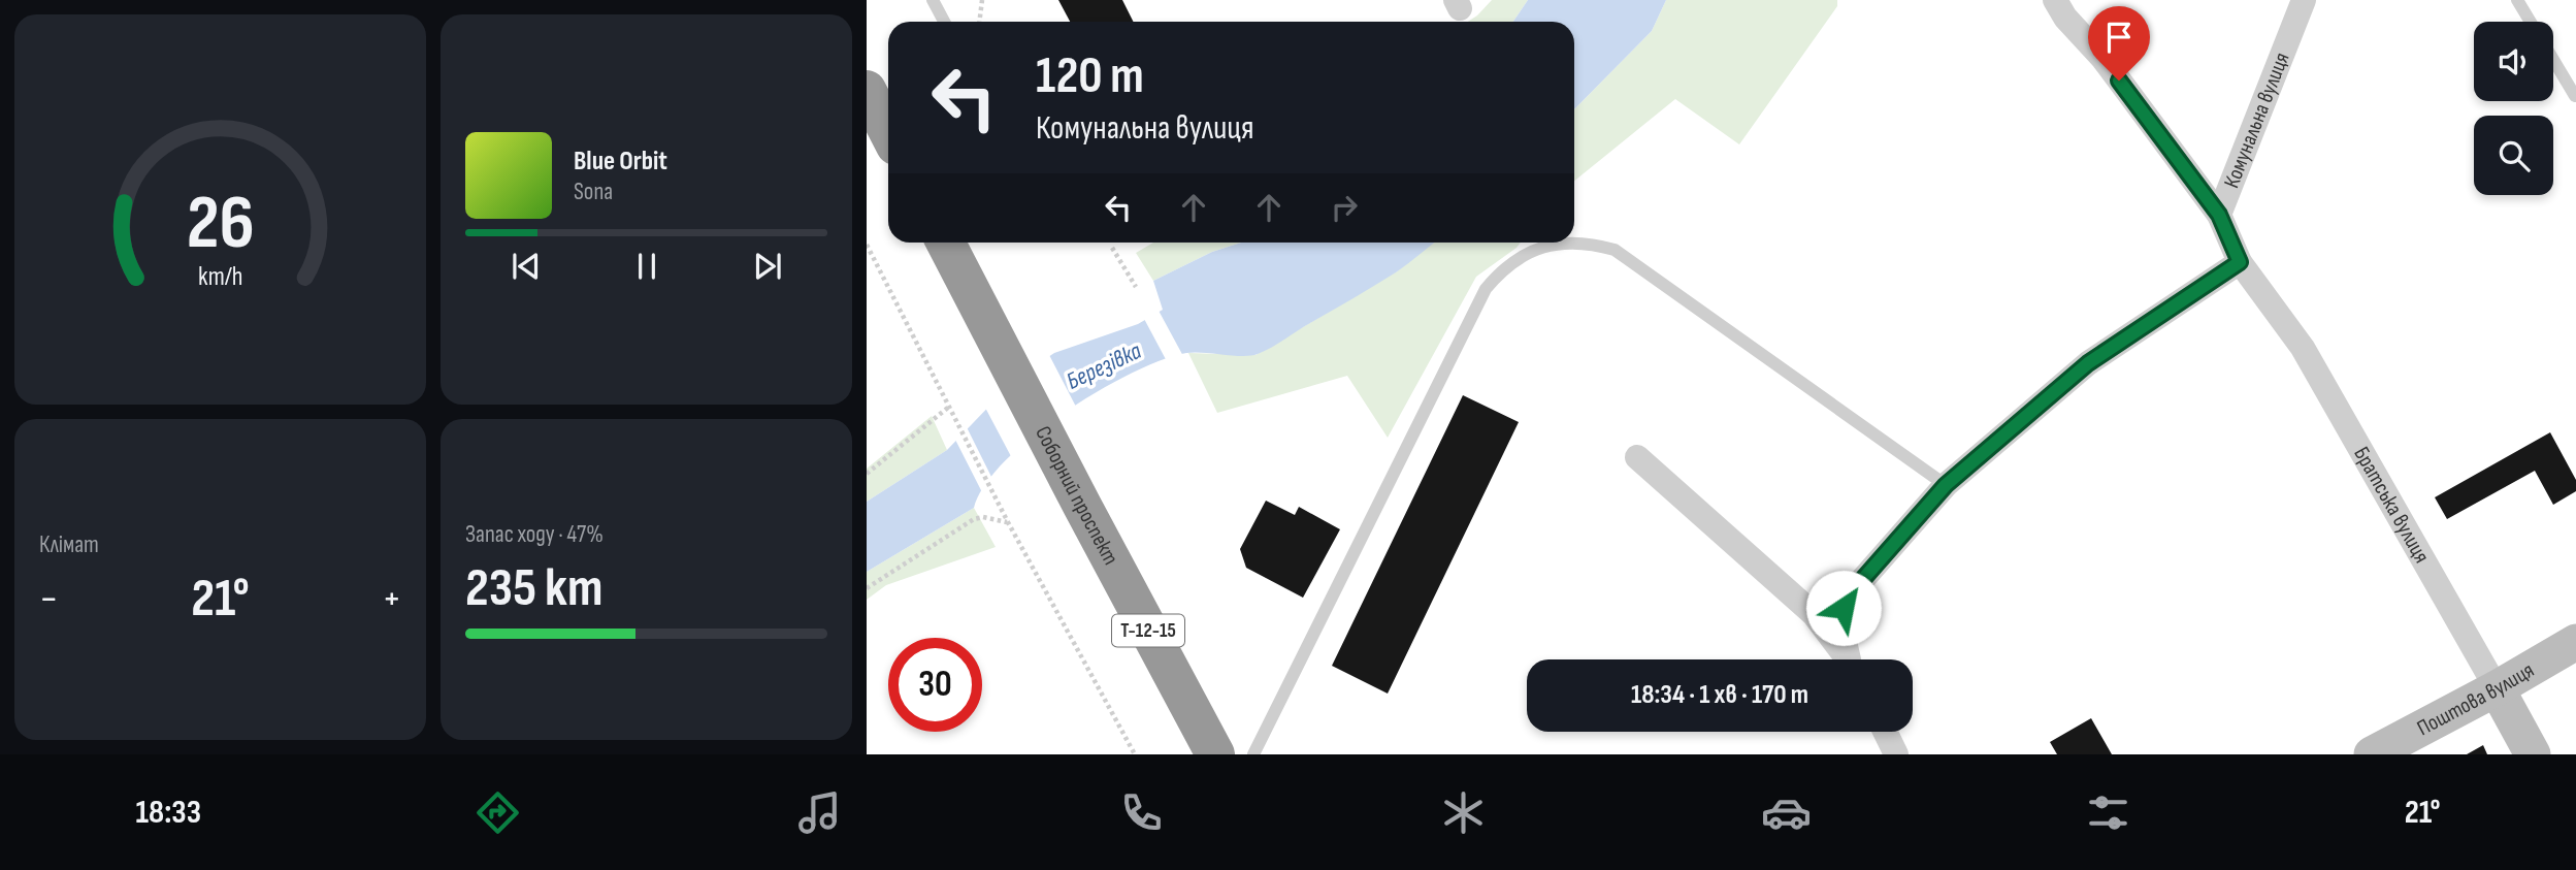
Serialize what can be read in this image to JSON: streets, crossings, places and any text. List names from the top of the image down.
{
  "streets": {
    "highway": ["Соборний проспект", "Т-12-15"],
    "street": ["Комунальна вулиця", "Братська вулиця", "Поштова вулиця"]
  },
  "crossings": [
    ["Комунальна вулиця", "Братська вулиця"],
    ["Братська вулиця", "Поштова вулиця"]
  ],
  "water": ["Березівка"],
  "page": {
    "turn": ["120 m", "Комунальна вулиця"],
    "song": ["Blue Orbit", "Sona"],
    "tile": [
      "Клімат",
      ["Запас ходу · 47%", "235 km"]
    ],
    "heat": ["−", "21°", "+"],
    "limit": "30",
    "trip": "18:34 · 1 хв · 170 m",
    "tabs": ["18:33", "21°"],
    "gauge": ["26", "km/h"]
  }
}
